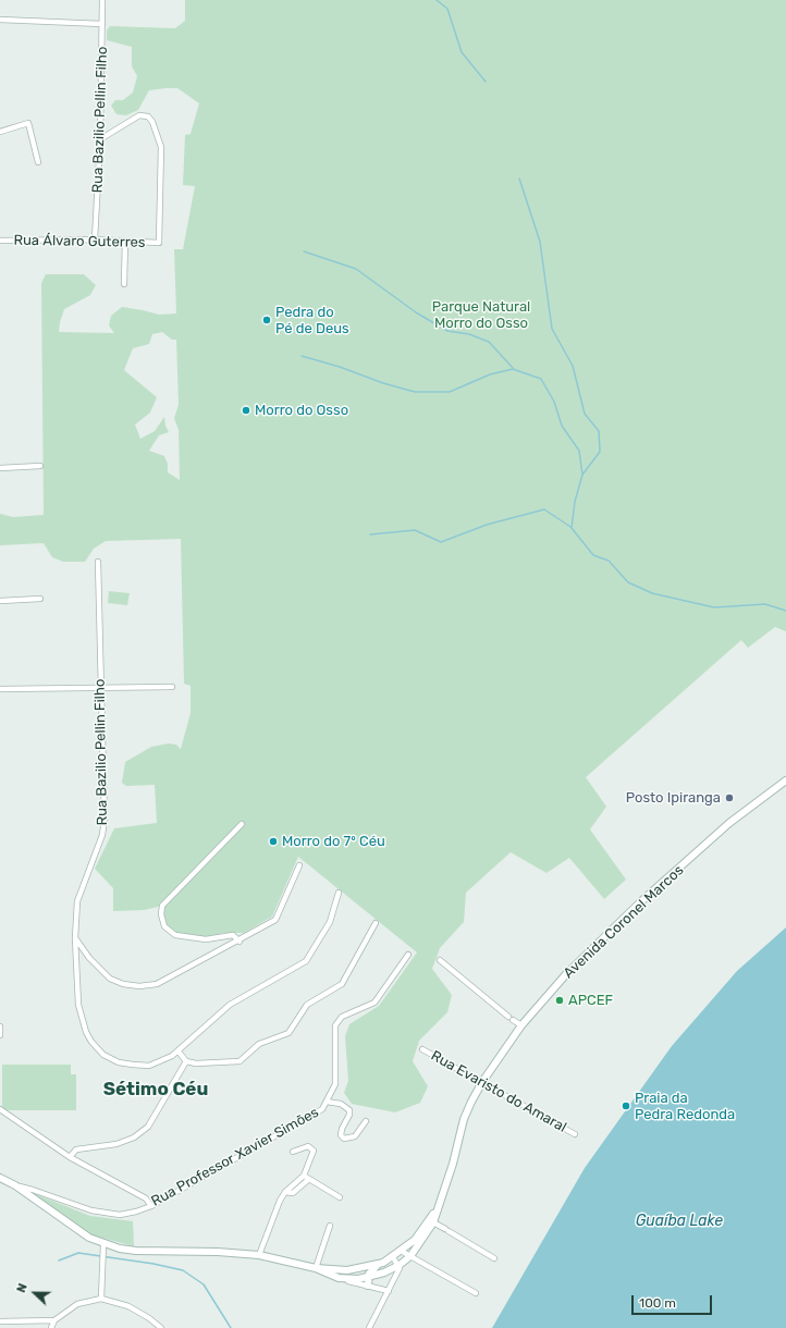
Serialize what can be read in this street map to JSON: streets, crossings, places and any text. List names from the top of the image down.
{
  "streets": {
    "main road": ["Avenida Coronel Marcos"],
    "street": [
      "Rua Bazilio Pellin Filho",
      "Rua Álvaro Guterres",
      "Rua Evaristo do Amaral",
      "Rua Professor Xavier Simões"
    ]
  },
  "crossings": [
    ["Rua Bazilio Pellin Filho", "Rua Álvaro Guterres"],
    ["Avenida Coronel Marcos", "Rua Evaristo do Amaral"]
  ],
  "districts": ["Sétimo Céu"],
  "water": ["Guaíba Lake"],
  "parks": ["Parque Natural Morro do Osso"],
  "places": [
    "Pedra do Pé de Deus",
    "Morro do Osso",
    "Posto Ipiranga",
    "Morro do 7º Céu",
    "APCEF",
    "Praia da Pedra Redonda"
  ],
  "scale_bar": "100 m",
  "north": "left"
}
